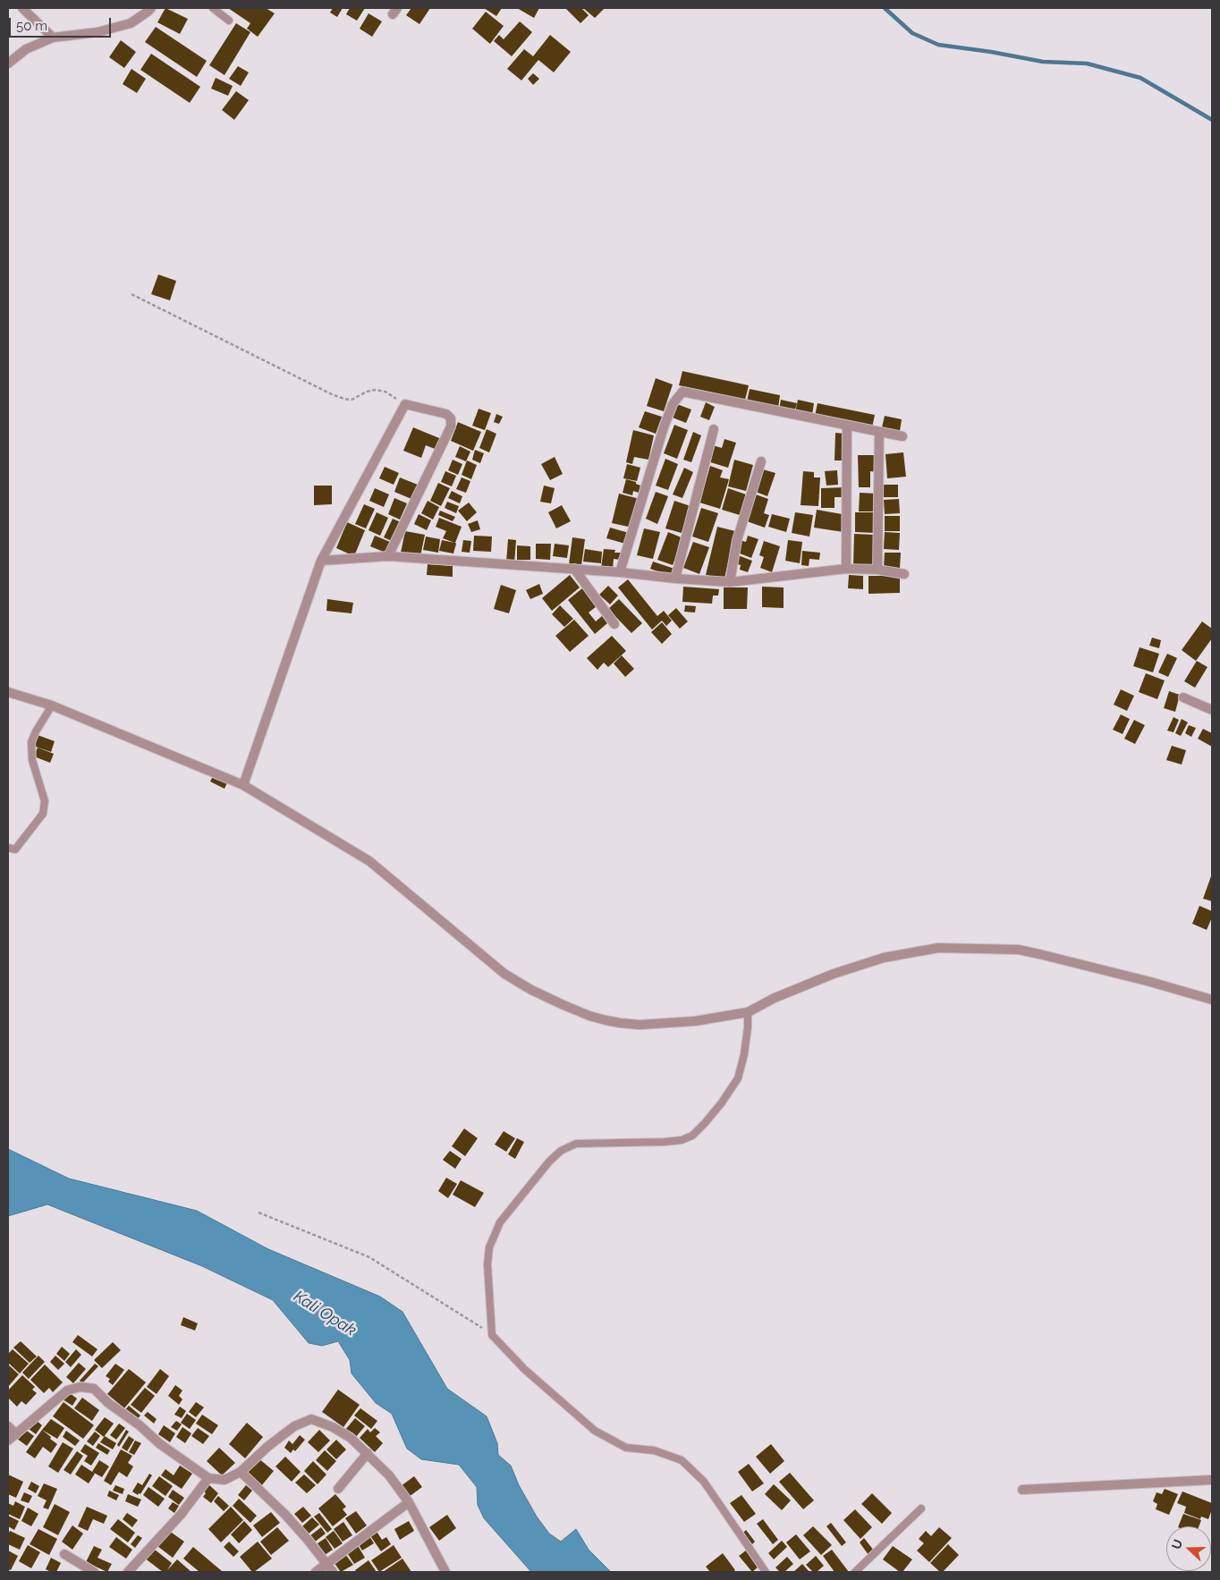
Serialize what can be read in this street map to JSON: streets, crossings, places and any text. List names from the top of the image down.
{
  "water": ["Kali Opak"],
  "scale_bar": "50 m",
  "north": "left"
}
